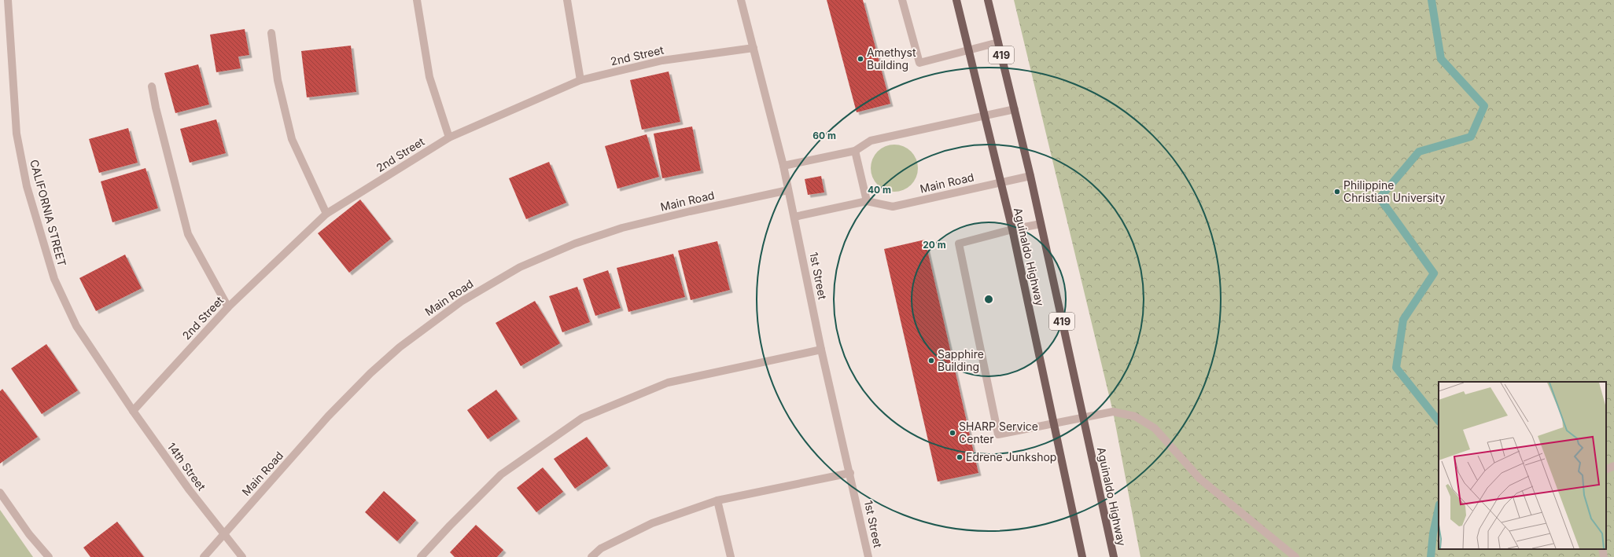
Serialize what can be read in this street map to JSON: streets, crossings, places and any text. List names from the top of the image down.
{
  "streets": {
    "main road": ["419", "Aguinaldo Highway"],
    "street": [
      "2nd Street",
      "Main Road",
      "CALIFORNIA STREET",
      "1st Street",
      "14th Street"
    ]
  },
  "crossings": [
    ["2nd Street", "CALIFORNIA STREET"],
    ["2nd Street", "1st Street"],
    ["2nd Street", "14th Street"],
    ["Main Road", "Aguinaldo Highway"],
    ["Main Road", "1st Street"],
    ["Main Road", "14th Street"],
    ["CALIFORNIA STREET", "14th Street"]
  ],
  "places": [
    "Amethyst Building",
    "Philippine Christian University",
    "Sapphire Building",
    "SHARP Service Center",
    "Edrene Junkshop"
  ],
  "rings": ["60 m", "40 m", "20 m"]
}
